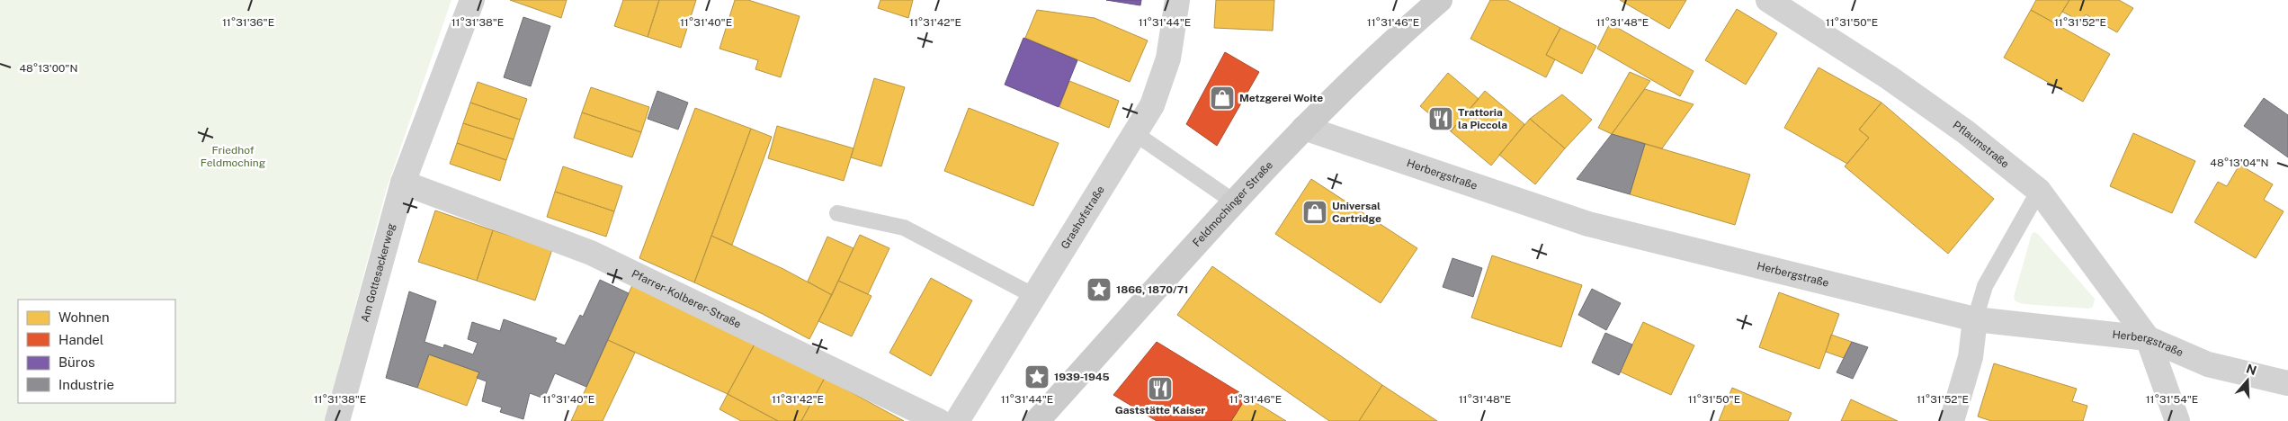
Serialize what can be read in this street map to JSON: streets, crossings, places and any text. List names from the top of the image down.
{
  "streets": {
    "main road": ["Feldmochinger Straße"],
    "street": [
      "Pflaumstraße",
      "Herbergstraße",
      "Grashofstraße",
      "Am Gottesackerweg",
      "Pfarrer-Kolberer-Straße"
    ]
  },
  "crossings": [
    ["Pflaumstraße", "Herbergstraße"],
    ["Herbergstraße", "Feldmochinger Straße"],
    ["Am Gottesackerweg", "Pfarrer-Kolberer-Straße"]
  ],
  "parks": ["Friedhof Feldmoching"],
  "places": {
    "shop": ["Metzgerei Woite", "Universal Cartridge"],
    "restaurant": ["Trattoria la Piccola", "Gaststätte Kaiser"],
    "place": ["1866, 1870/71", "1939-1945"]
  },
  "legend": [
    "Wohnen",
    "Handel",
    "Büros",
    "Industrie"
  ],
  "north": "top",
  "coordinates": [
    "11°31'38\"E",
    "11°31'42\"E",
    "11°31'50\"E",
    "11°31'36\"E",
    "11°31'40\"E",
    "11°31'44\"E",
    "11°31'46\"E",
    "11°31'48\"E",
    "11°31'52\"E",
    "48°13'00\"N",
    "48°13'04\"N",
    "11°31'54\"E"
  ]
}
